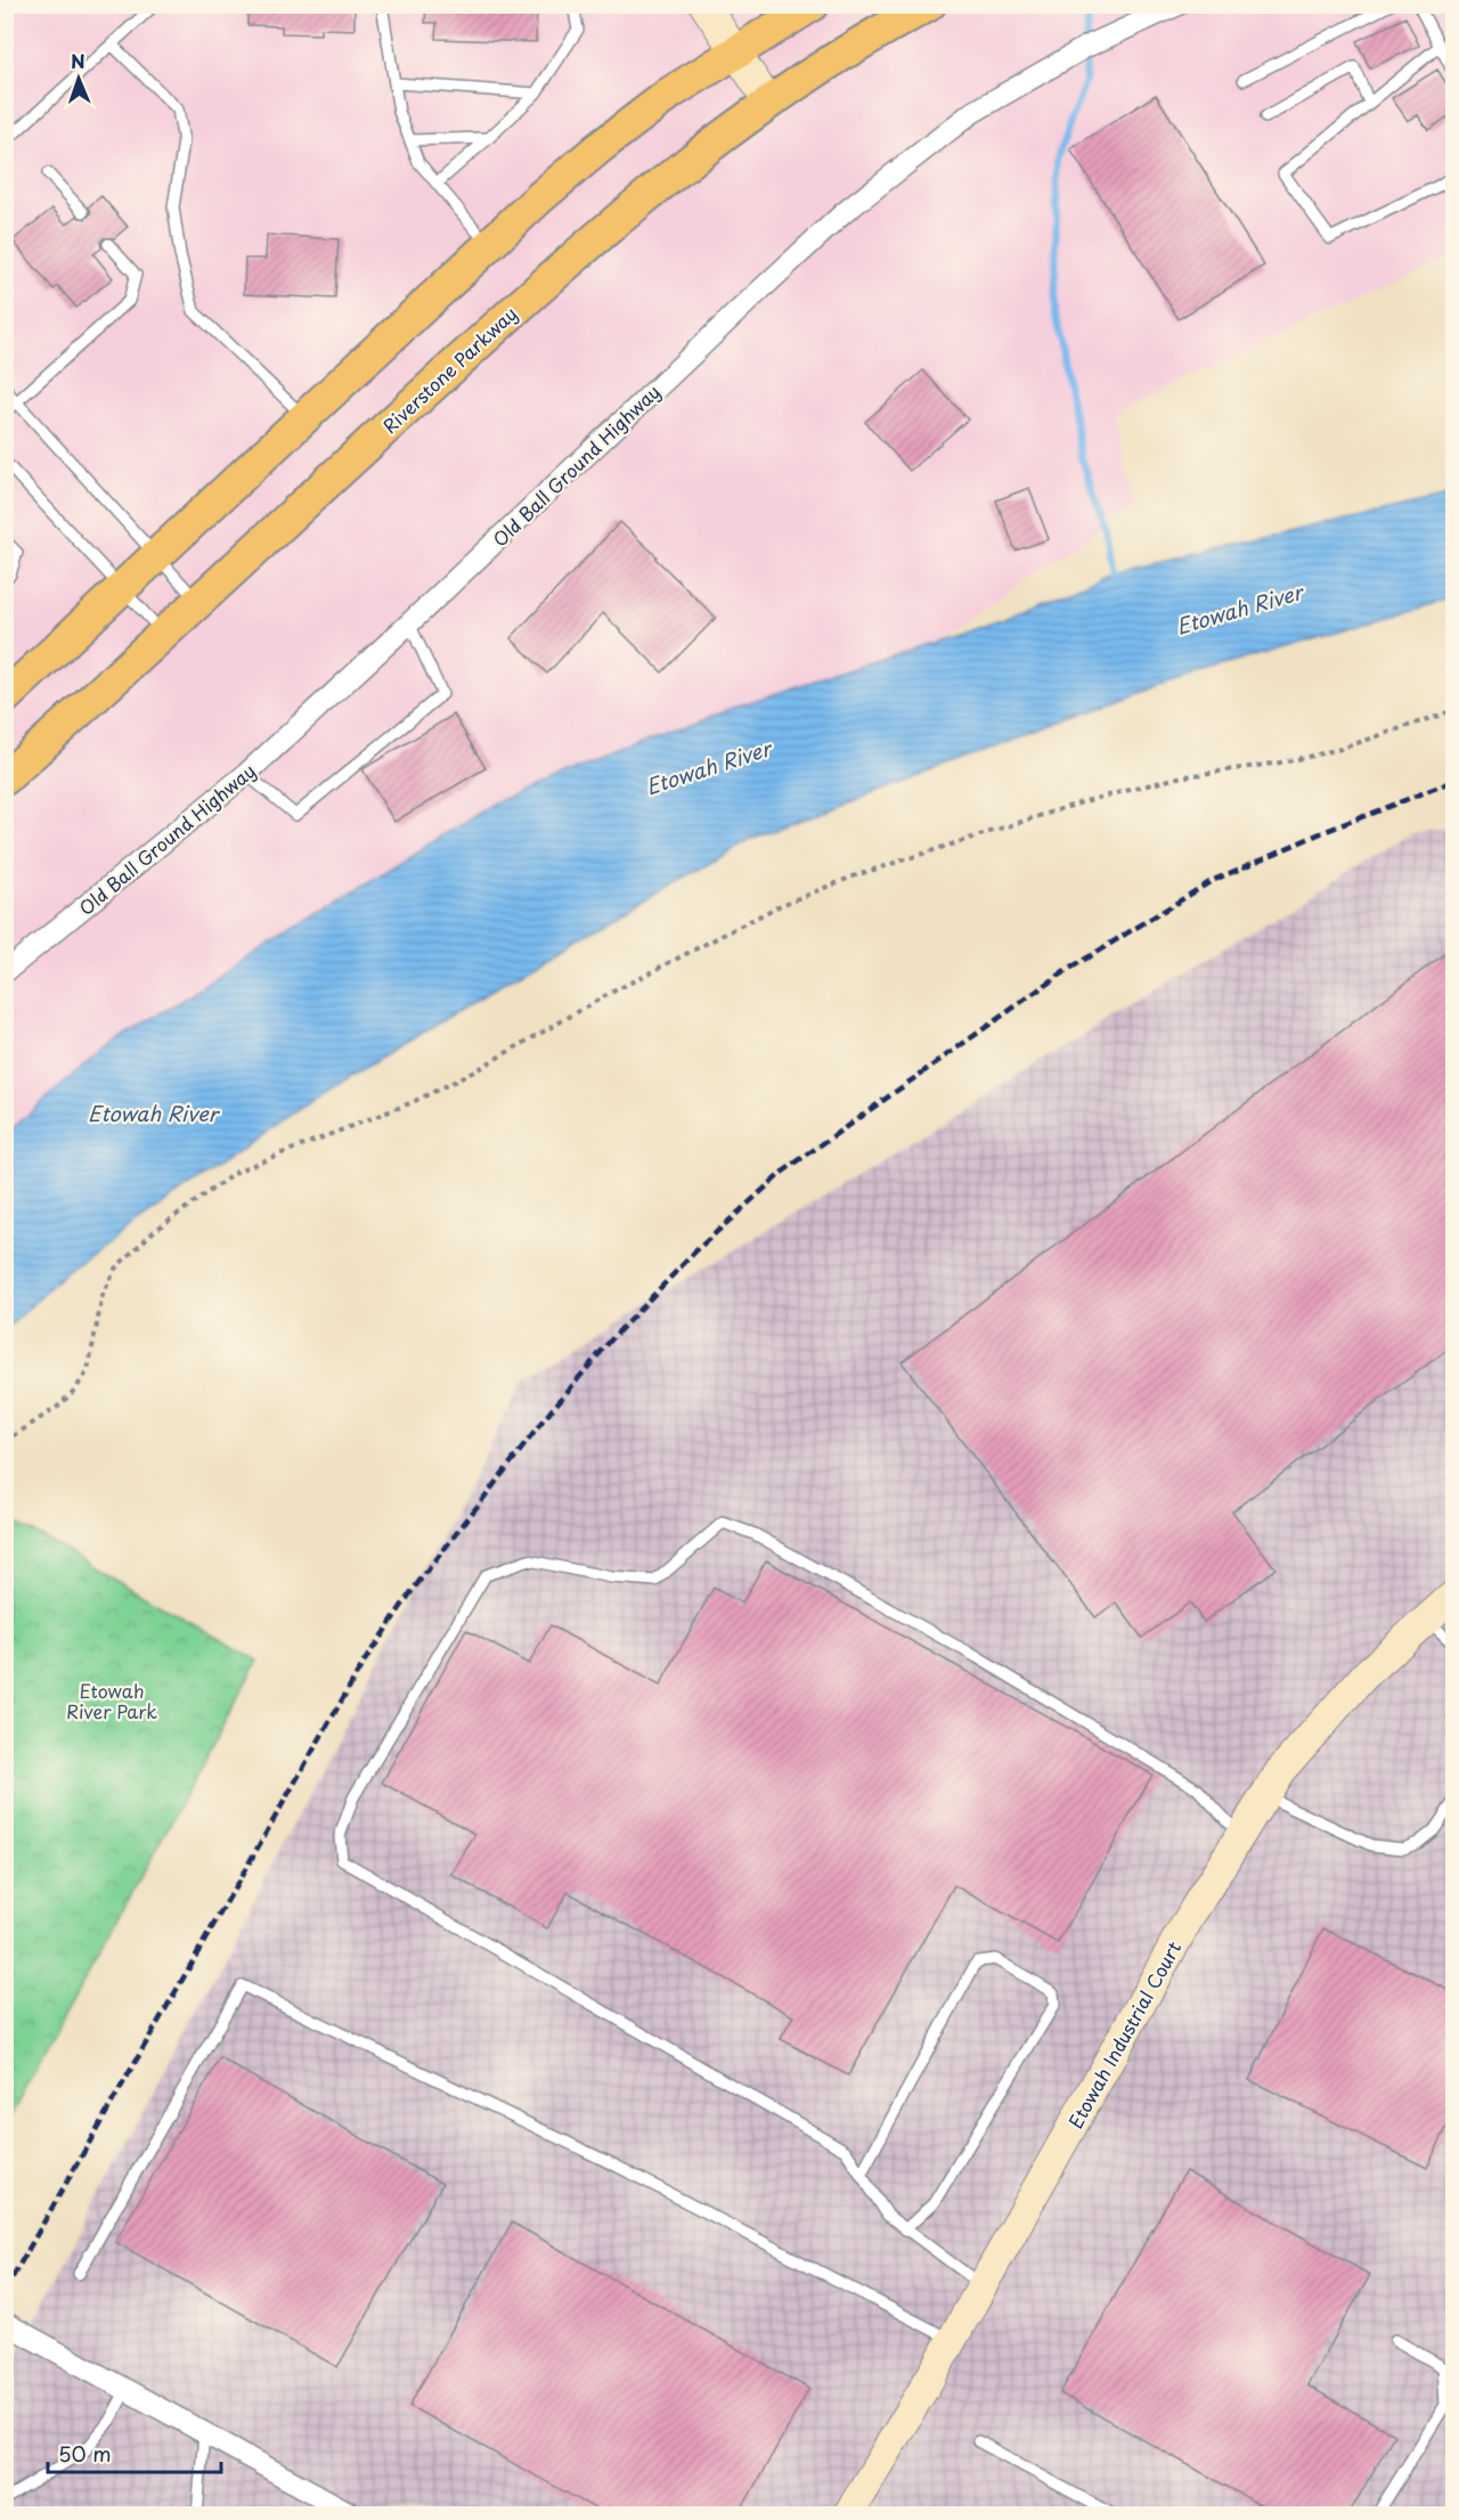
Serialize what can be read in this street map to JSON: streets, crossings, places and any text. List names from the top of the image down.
{
  "streets": {
    "main road": ["Riverstone Parkway"],
    "street": ["Old Ball Ground Highway", "Etowah Industrial Court"]
  },
  "water": ["Etowah River"],
  "parks": ["Etowah River Park"],
  "scale_bar": "50 m",
  "north": "top"
}
